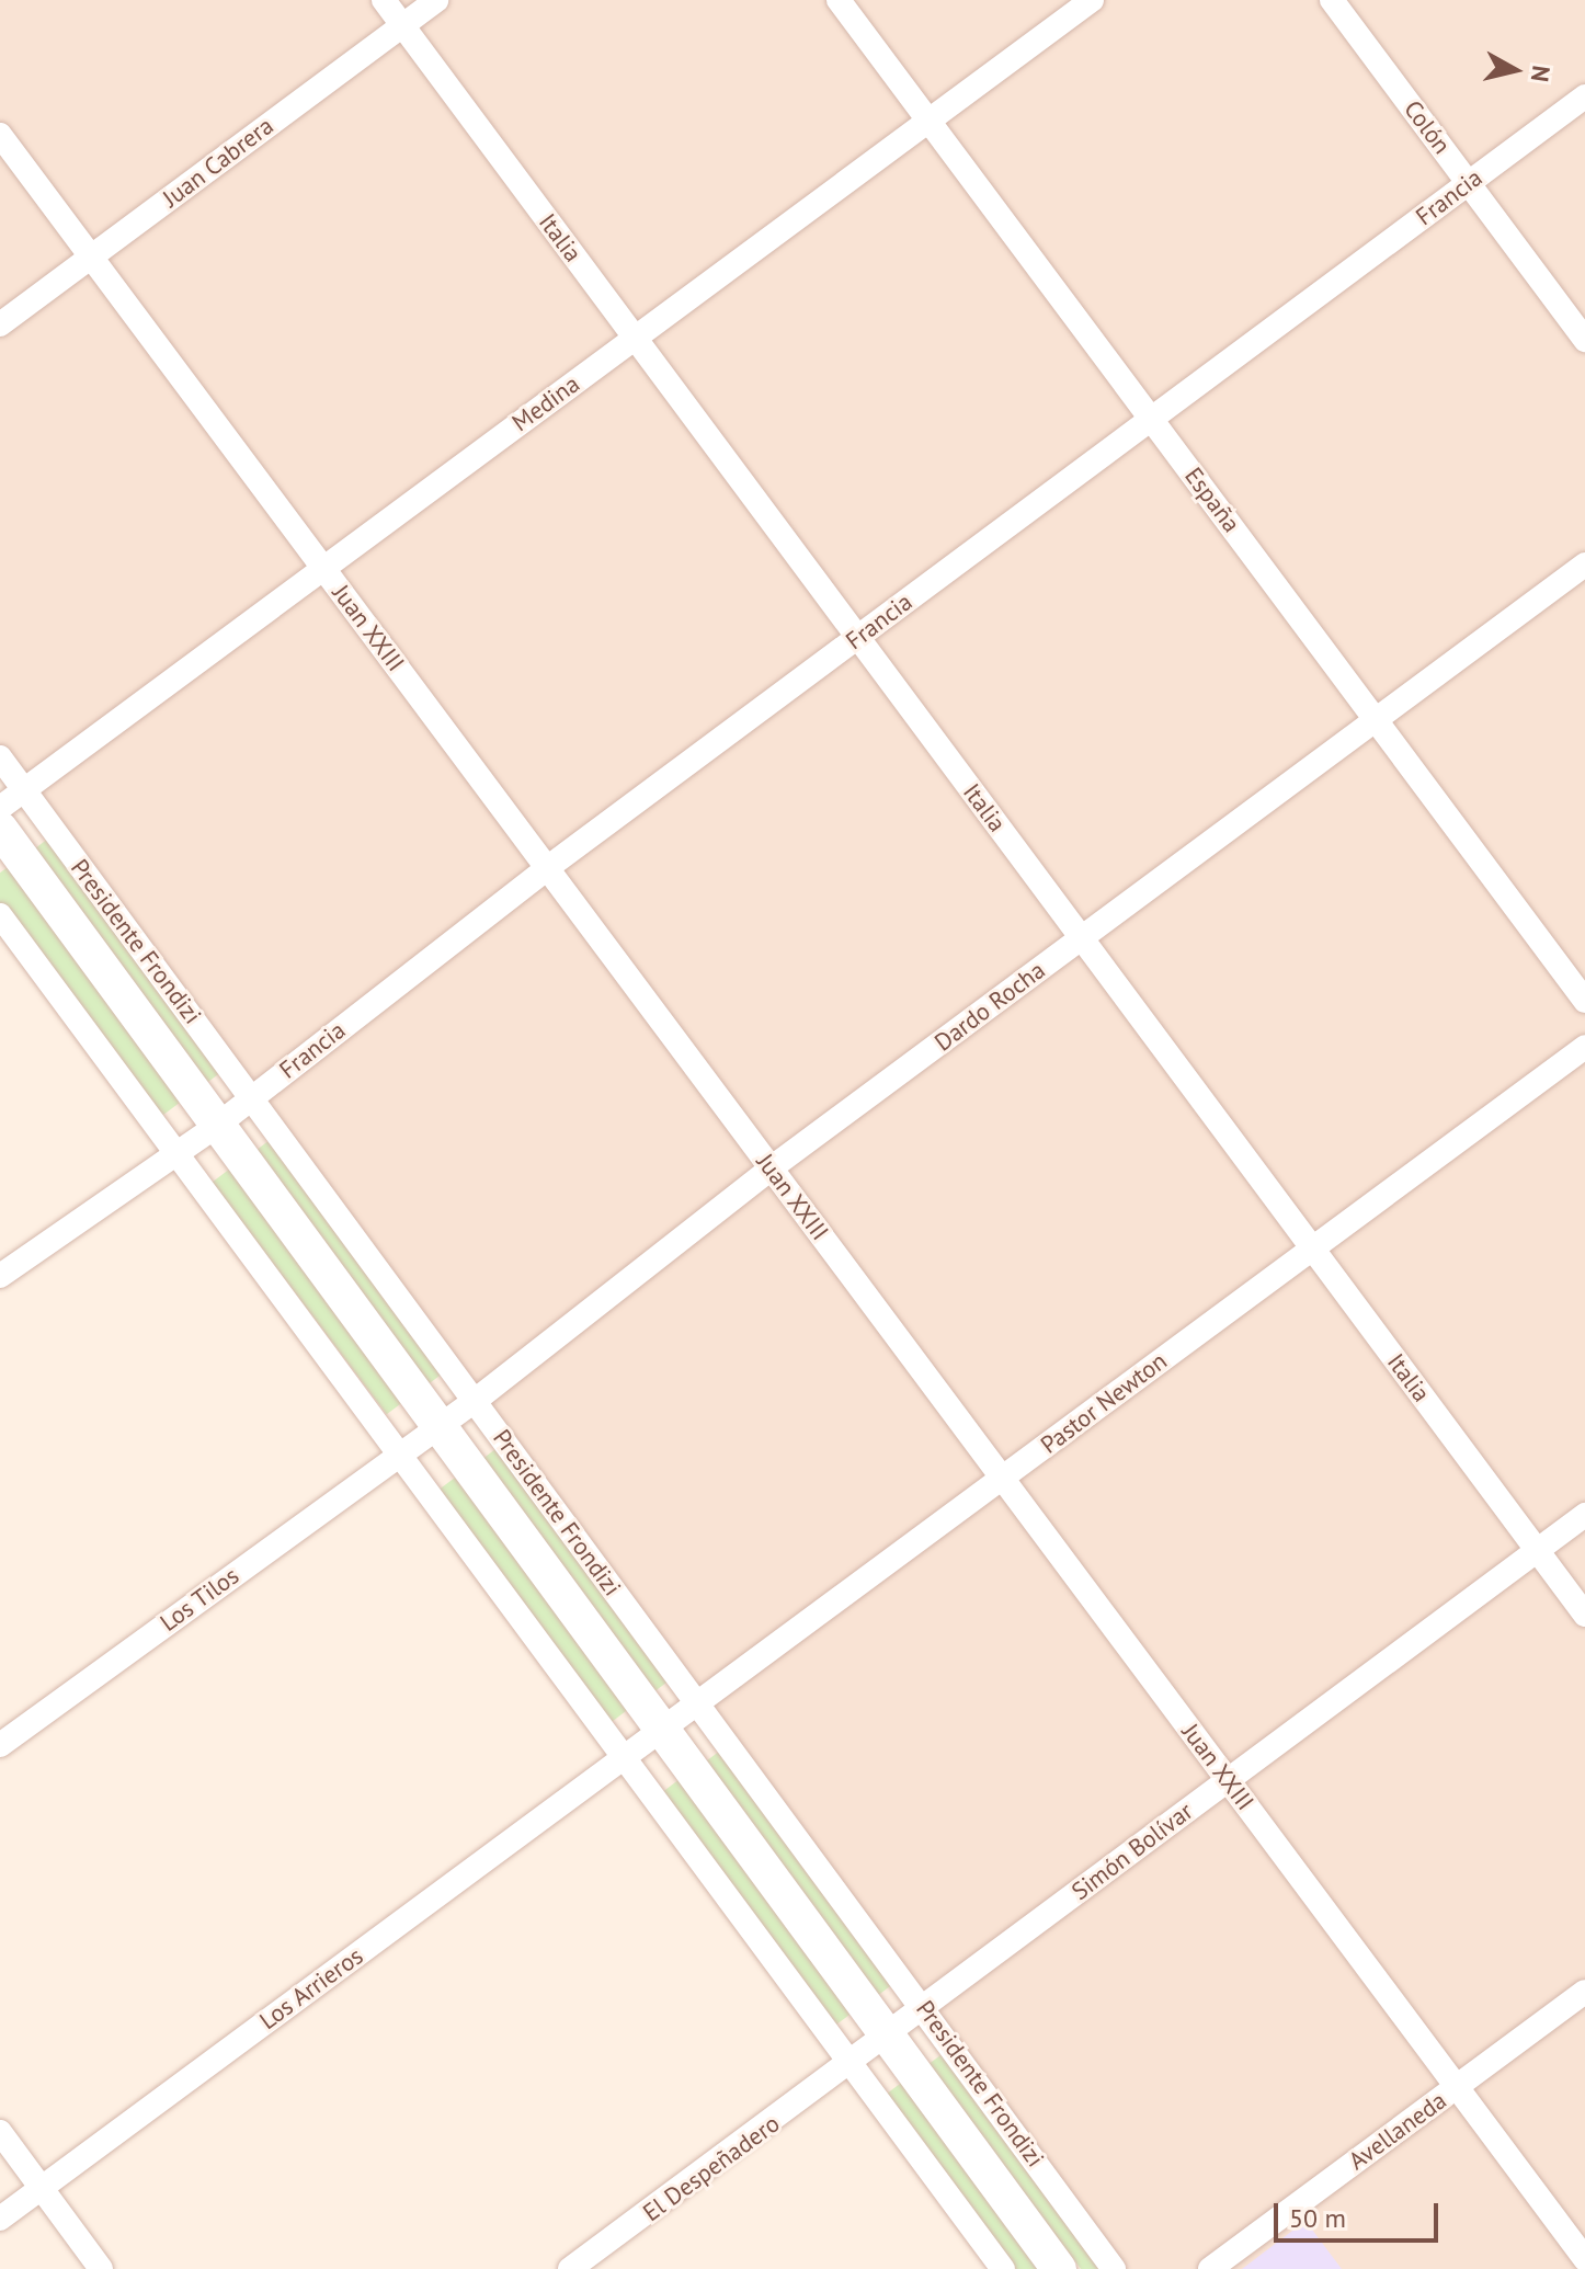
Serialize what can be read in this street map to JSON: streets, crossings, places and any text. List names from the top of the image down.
{
  "streets": {
    "main road": ["Presidente Frondizi"],
    "street": [
      "Colón",
      "Juan Cabrera",
      "Francia",
      "Italia",
      "Medina",
      "España",
      "Juan XXIII",
      "Dardo Rocha",
      "Pastor Newton",
      "Los Tilos",
      "Simón Bolívar",
      "Los Arrieros",
      "Avellaneda",
      "El Despeñadero"
    ]
  },
  "crossings": [
    ["Colón", "Francia"],
    ["Juan Cabrera", "Italia"],
    ["Juan Cabrera", "Juan XXIII"],
    ["Francia", "Italia"],
    ["Francia", "España"],
    ["Francia", "Juan XXIII"],
    ["Francia", "Presidente Frondizi"],
    ["Italia", "Medina"],
    ["Italia", "Dardo Rocha"],
    ["Italia", "Pastor Newton"],
    ["Italia", "Simón Bolívar"],
    ["Medina", "España"],
    ["Medina", "Juan XXIII"],
    ["Medina", "Presidente Frondizi"],
    ["España", "Dardo Rocha"],
    ["Juan XXIII", "Dardo Rocha"],
    ["Juan XXIII", "Pastor Newton"],
    ["Juan XXIII", "Simón Bolívar"],
    ["Juan XXIII", "Avellaneda"],
    ["Presidente Frondizi", "Dardo Rocha"],
    ["Presidente Frondizi", "Pastor Newton"],
    ["Presidente Frondizi", "Simón Bolívar"],
    ["Dardo Rocha", "Los Tilos"],
    ["Pastor Newton", "Los Arrieros"],
    ["Simón Bolívar", "El Despeñadero"]
  ],
  "scale_bar": "50 m",
  "north": "right"
}
